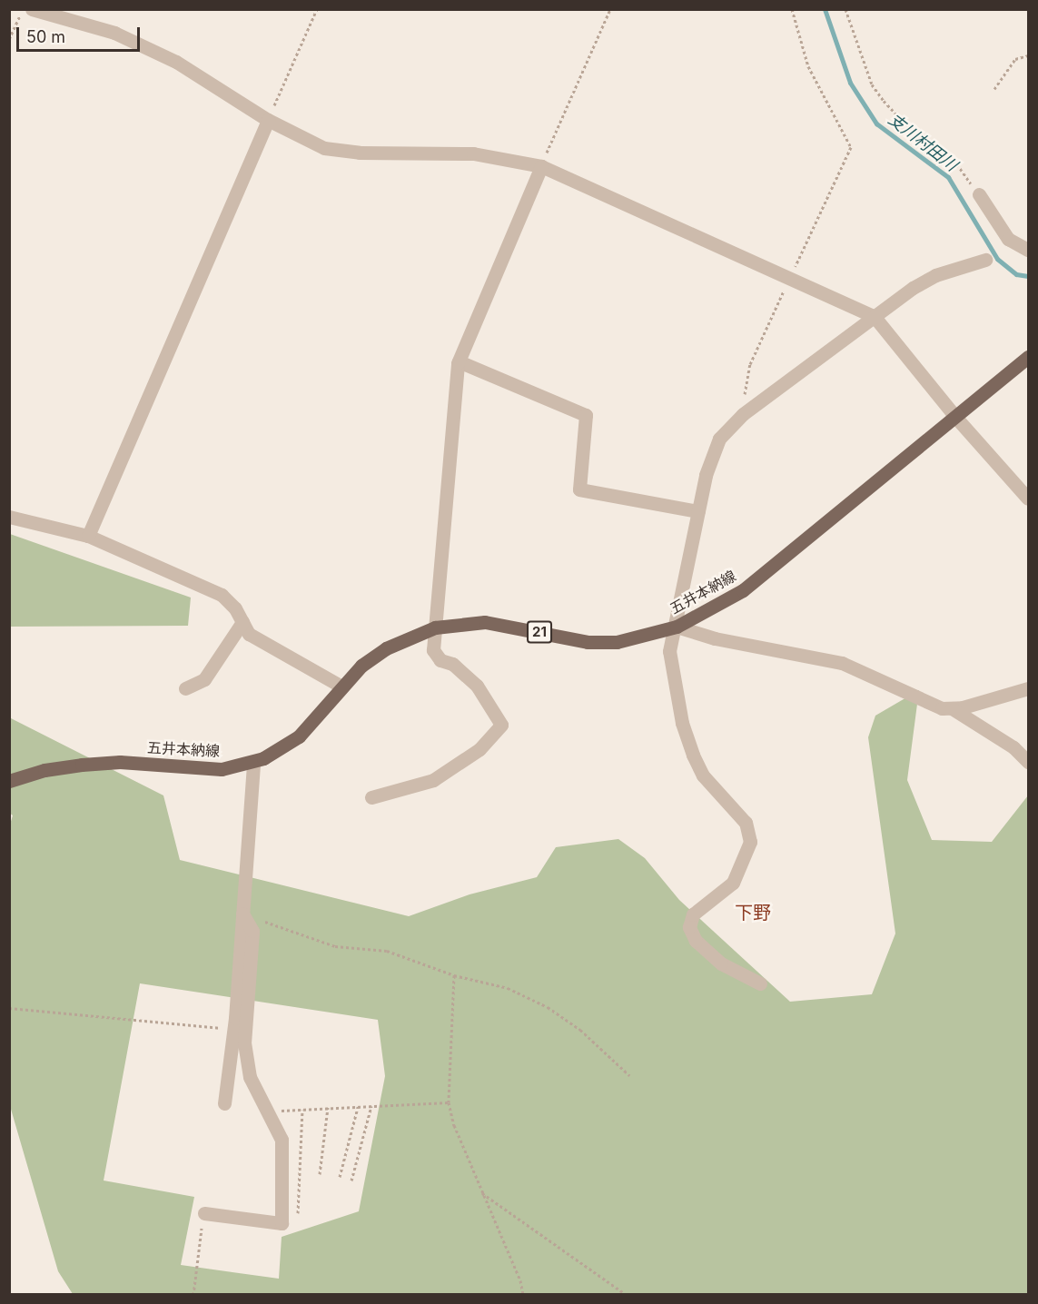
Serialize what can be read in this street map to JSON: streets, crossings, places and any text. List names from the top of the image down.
{
  "streets": {
    "main road": ["五井本納線", "21"]
  },
  "districts": ["下野"],
  "water": ["支川村田川"],
  "scale_bar": "50 m"
}
